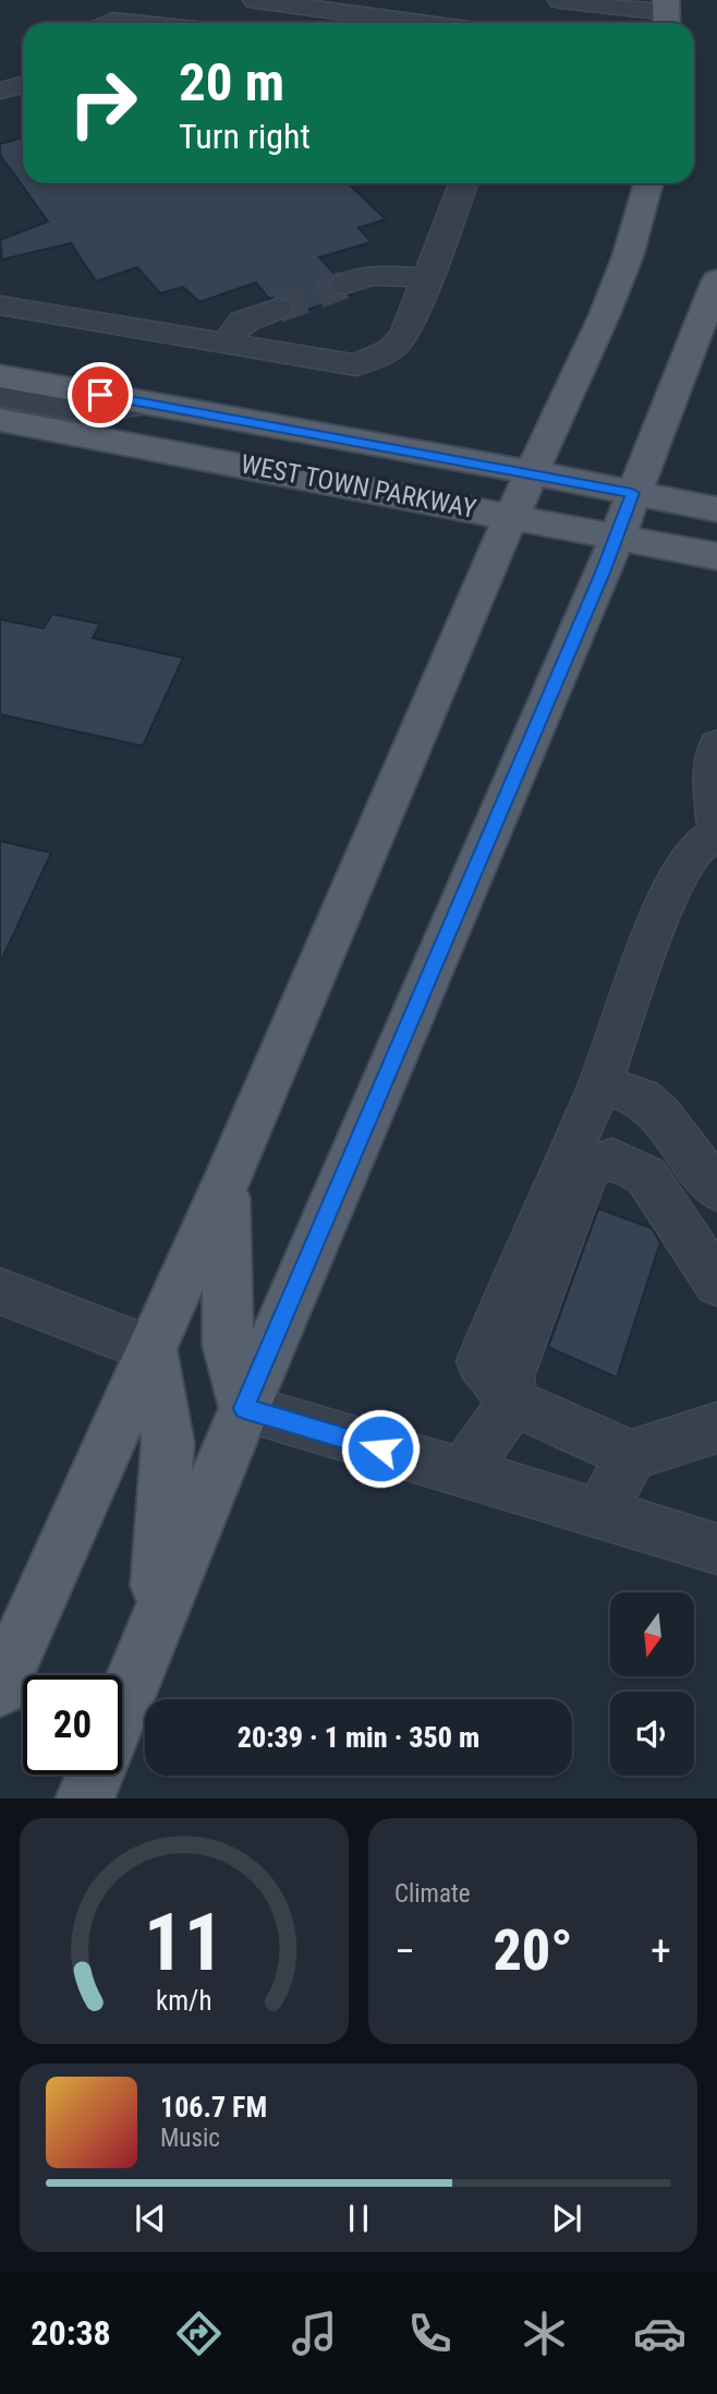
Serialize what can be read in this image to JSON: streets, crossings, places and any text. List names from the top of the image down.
{
  "streets": {
    "main road": ["WEST TOWN PARKWAY"]
  },
  "north": "bottom",
  "page": {
    "turn": ["20 m", "Turn right"],
    "limit": "20",
    "trip": "20:39 · 1 min · 350 m",
    "tile": "Climate",
    "heat": ["−", "20°", "+"],
    "song": ["106.7 FM", "Music"],
    "tabs": "20:38",
    "gauge": ["11", "km/h"]
  }
}
